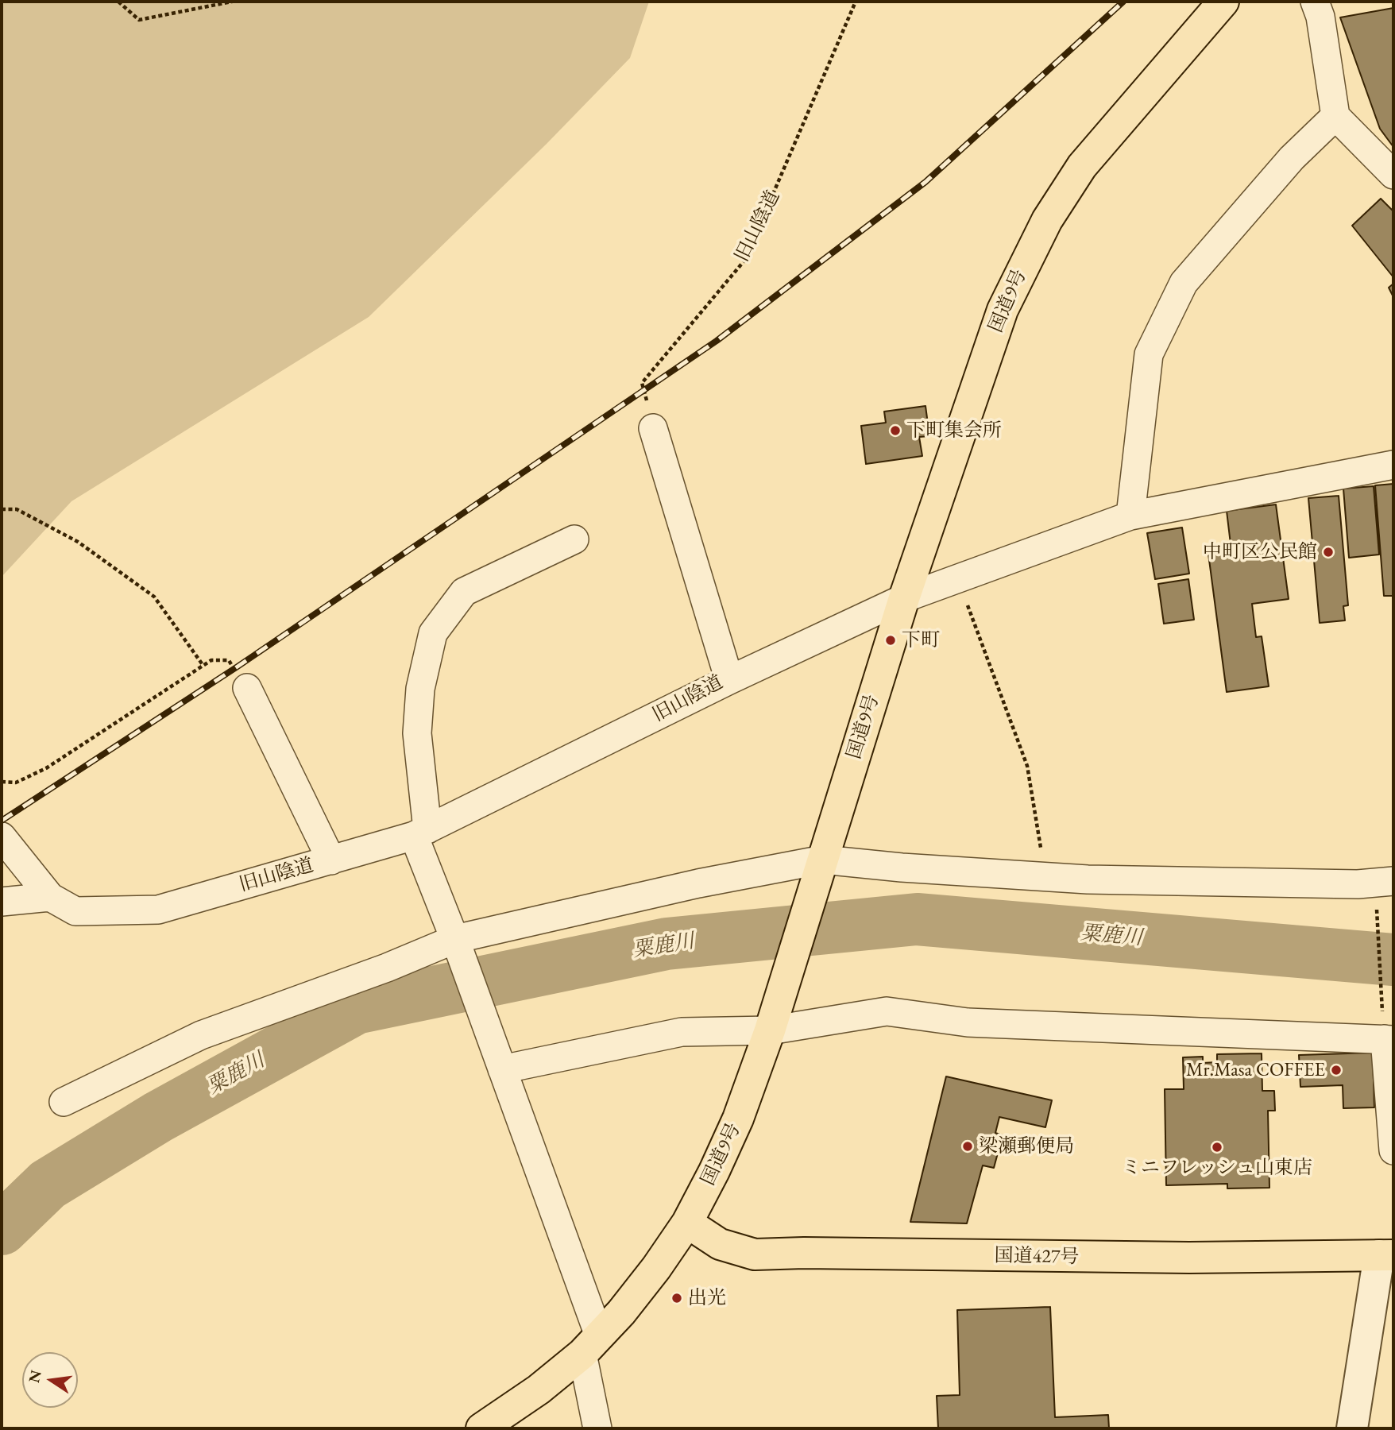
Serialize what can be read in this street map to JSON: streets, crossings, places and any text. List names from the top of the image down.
{
  "streets": {
    "highway": ["国道9号", "国道427号"],
    "street": ["旧山陰道"]
  },
  "crossings": [
    ["国道9号", "国道427号"]
  ],
  "water": ["粟鹿川"],
  "places": [
    "下町集会所",
    "中町区公民館",
    "下町",
    "Mr.Masa COFFEE",
    "梁瀬郵便局",
    "ミニフレッシュ山東店",
    "出光"
  ],
  "north": "left"
}
